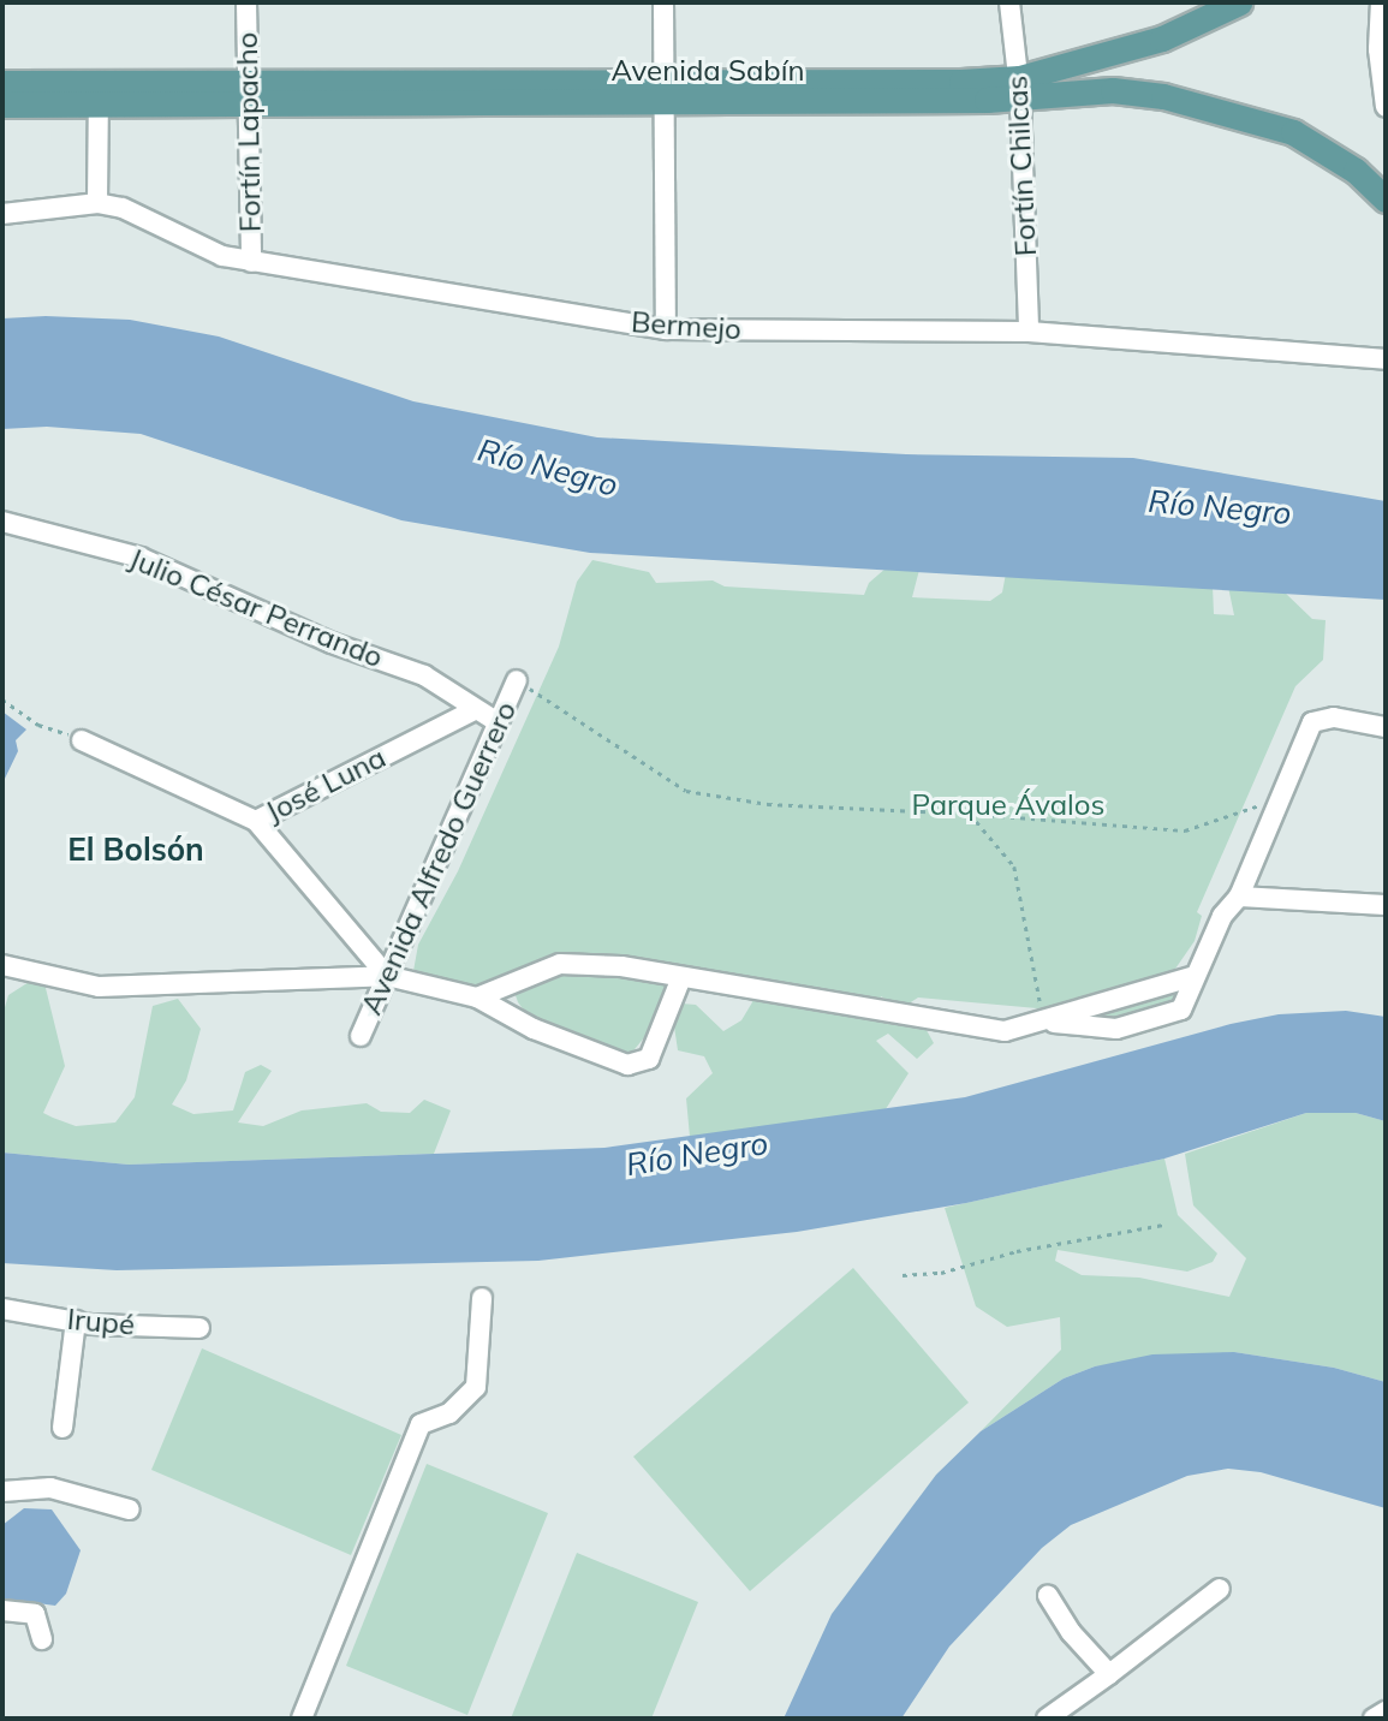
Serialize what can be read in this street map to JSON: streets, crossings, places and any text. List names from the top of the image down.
{
  "streets": {
    "main road": ["Avenida Sabín"],
    "street": [
      "Fortín Lapacho",
      "Fortín Chilcas",
      "Bermejo",
      "Julio César Perrando",
      "José Luna",
      "Avenida Alfredo Guerrero",
      "Irupé"
    ]
  },
  "crossings": [
    ["Avenida Sabín", "Fortín Lapacho"],
    ["Avenida Sabín", "Fortín Chilcas"],
    ["Fortín Lapacho", "Bermejo"],
    ["Fortín Chilcas", "Bermejo"],
    ["Julio César Perrando", "José Luna"],
    ["Julio César Perrando", "Avenida Alfredo Guerrero"]
  ],
  "districts": ["El Bolsón"],
  "water": ["Río Negro"],
  "parks": ["Parque Ávalos"]
}
